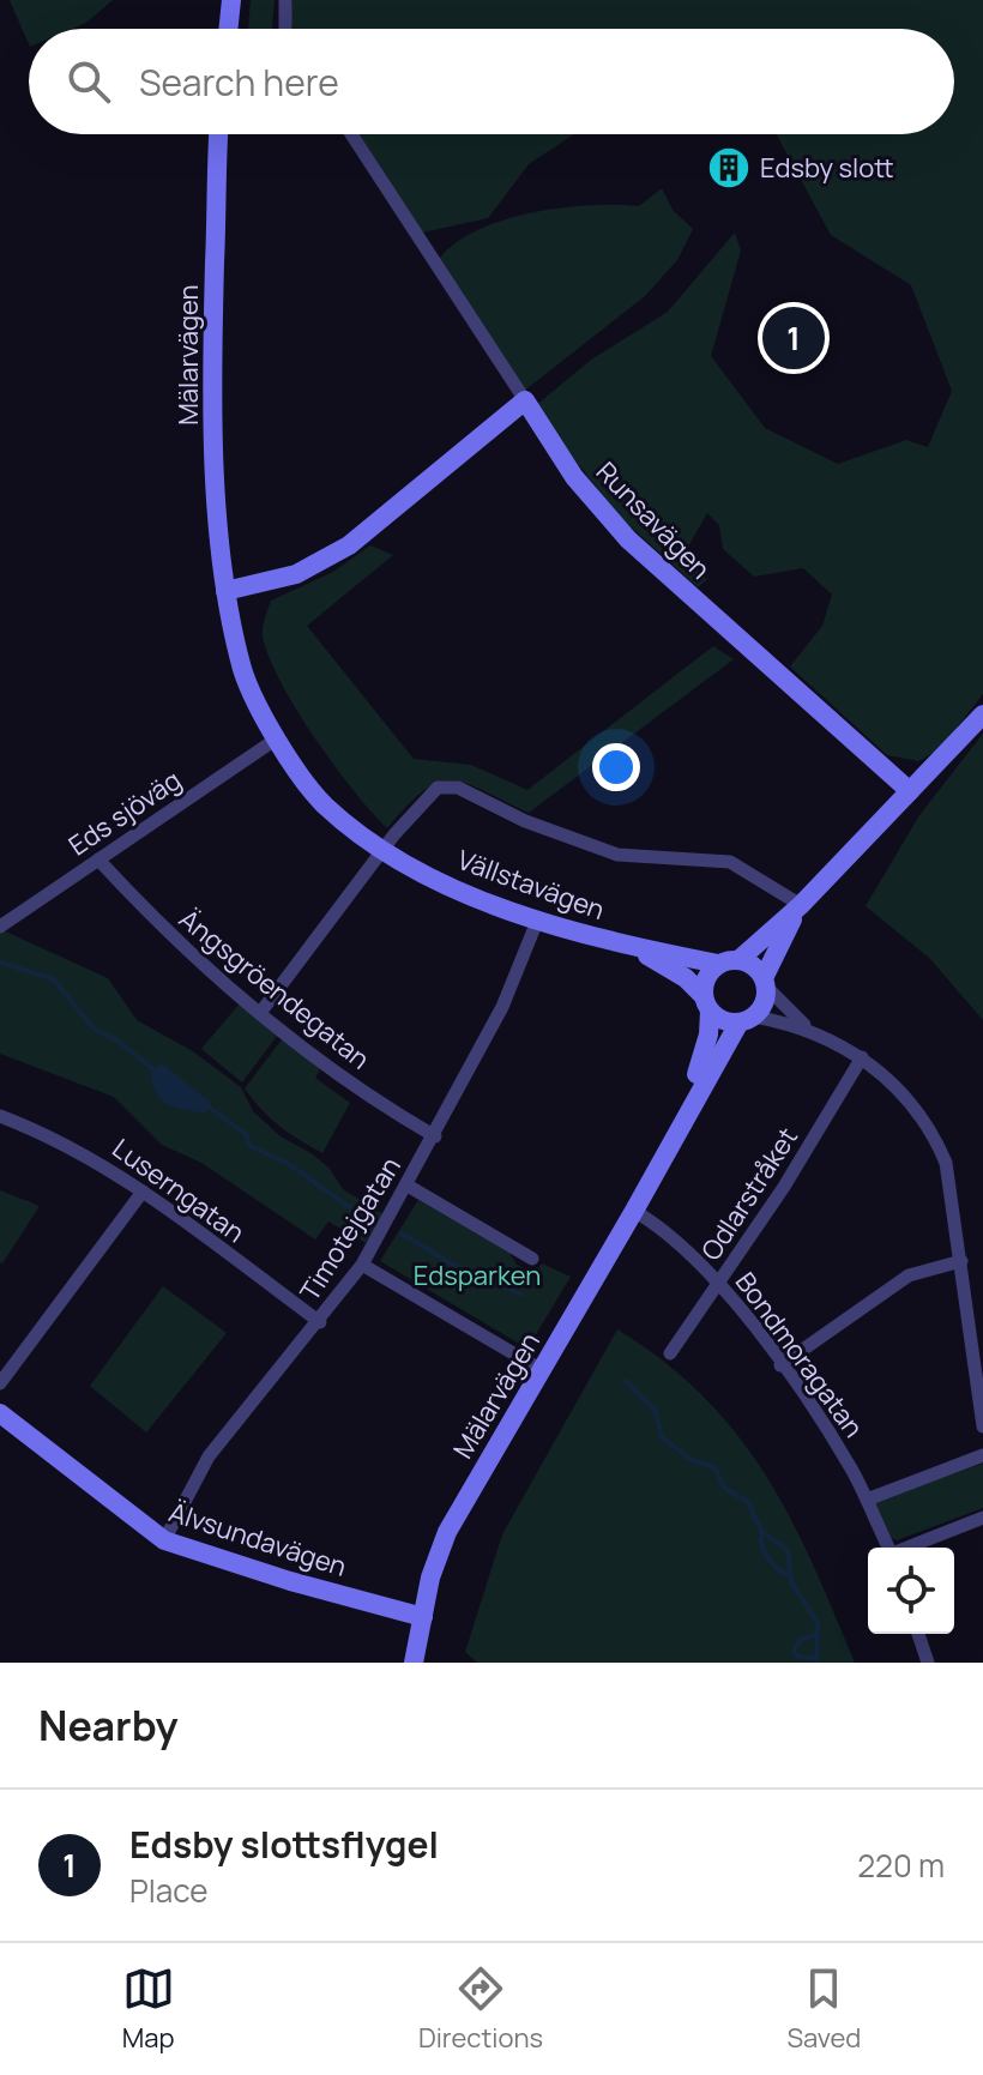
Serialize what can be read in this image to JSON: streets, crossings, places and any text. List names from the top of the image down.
{
  "streets": {
    "main road": [
      "Mälarvägen",
      "Runsavägen",
      "Vällstavägen",
      "Älvsundavägen"
    ],
    "street": [
      "Eds sjöväg",
      "Ängsgröendegatan",
      "Luserngatan",
      "Odlarstråket",
      "Timotejgatan",
      "Bondmoragatan"
    ]
  },
  "crossings": [
    ["Mälarvägen", "Vällstavägen"],
    ["Mälarvägen", "Bondmoragatan"],
    ["Mälarvägen", "Älvsundavägen"],
    ["Eds sjöväg", "Vällstavägen"],
    ["Eds sjöväg", "Ängsgröendegatan"],
    ["Vällstavägen", "Timotejgatan"],
    ["Ängsgröendegatan", "Timotejgatan"],
    ["Luserngatan", "Timotejgatan"],
    ["Odlarstråket", "Bondmoragatan"],
    ["Timotejgatan", "Älvsundavägen"]
  ],
  "parks": ["Edsparken"],
  "places": {
    "building": ["Edsby slott"]
  },
  "page": {
    "search": "Search here",
    "pins": "1",
    "heading": "Nearby",
    "list": [
      {
        "mark": "1",
        "name": "Edsby slottsflygel",
        "note": "Place",
        "value": "220 m"
      }
    ],
    "nav": ["Map", "Directions", "Saved"]
  }
}
